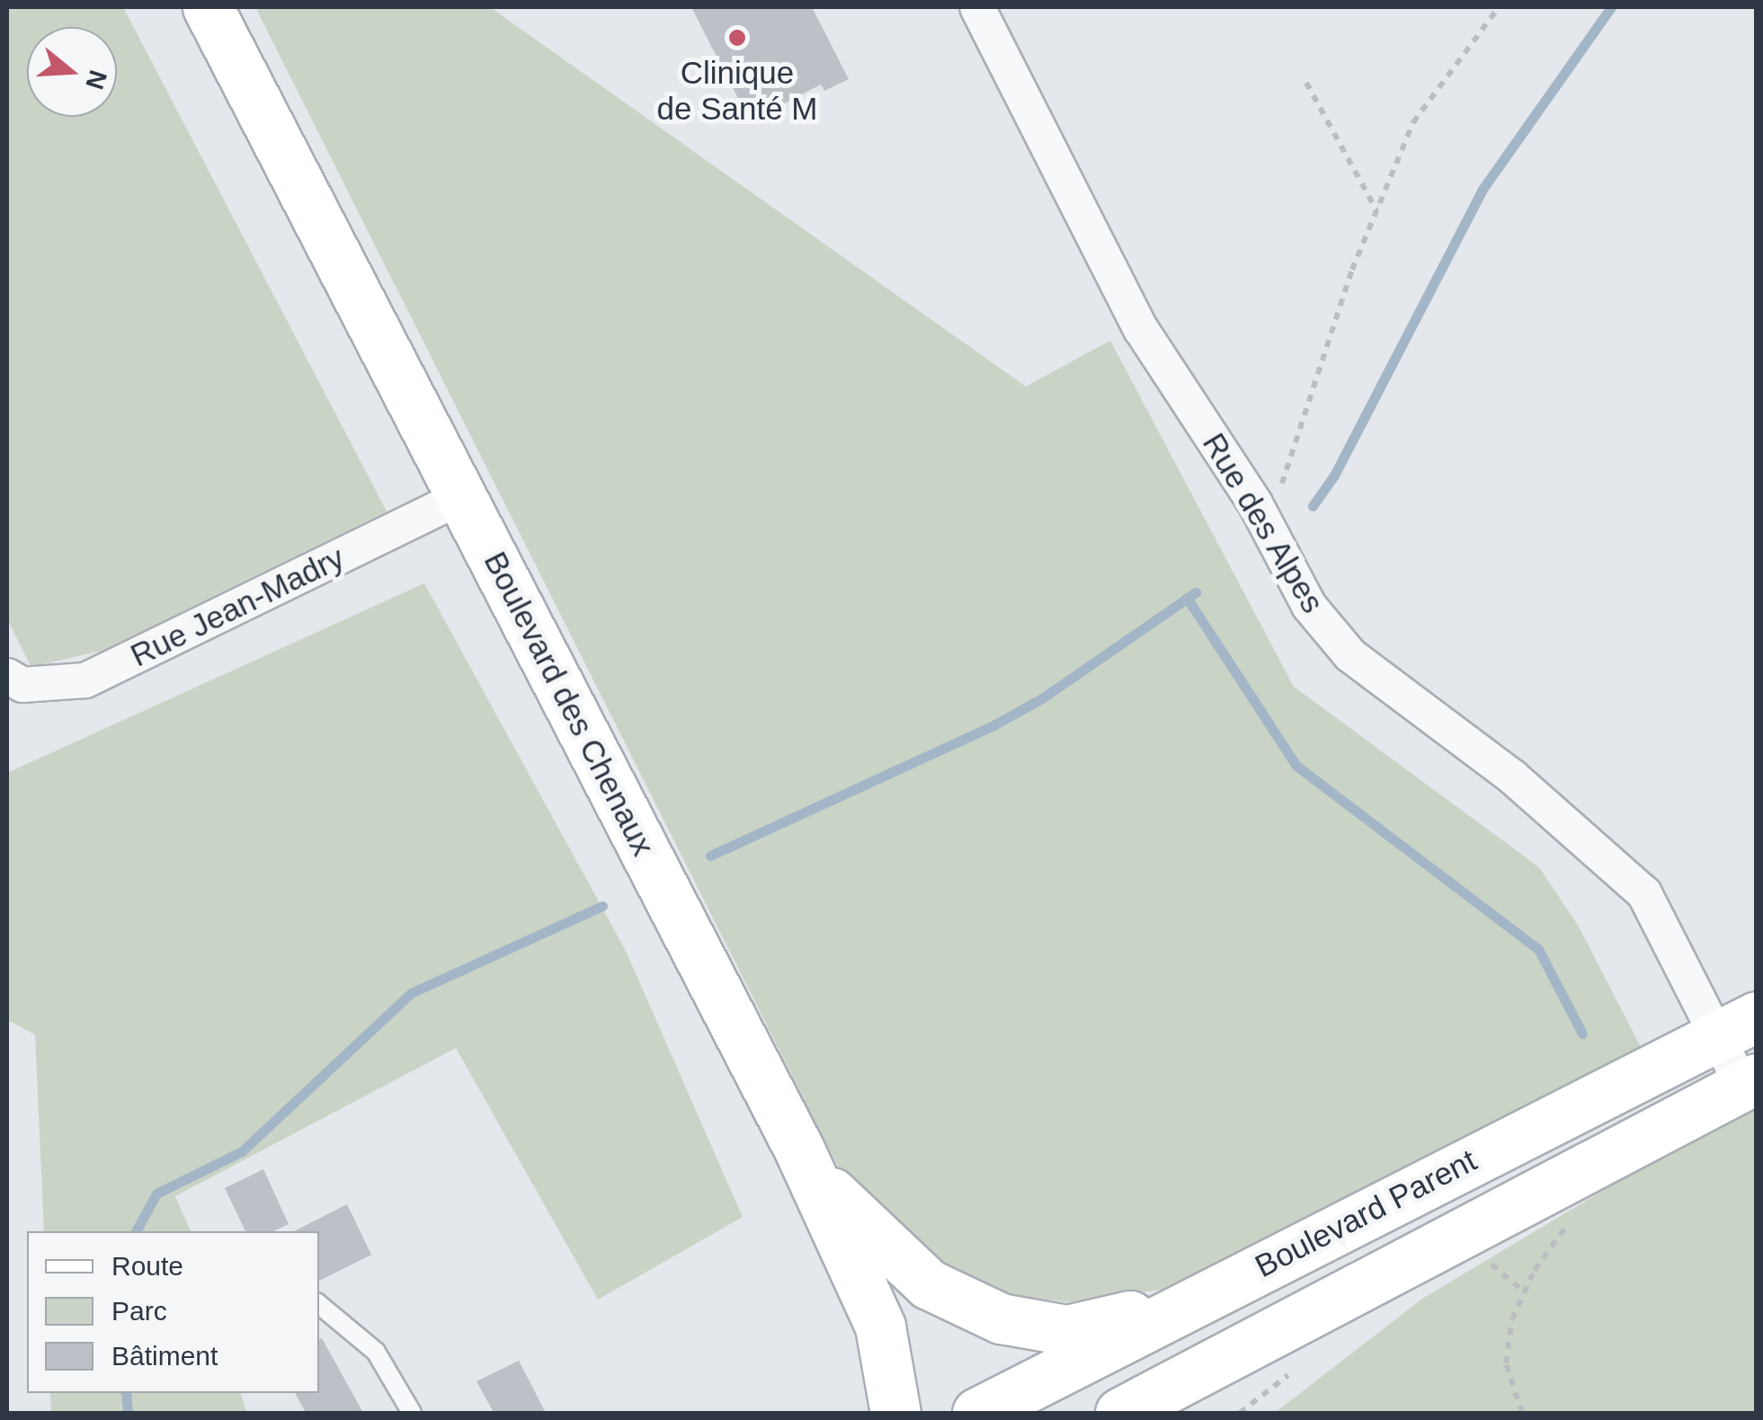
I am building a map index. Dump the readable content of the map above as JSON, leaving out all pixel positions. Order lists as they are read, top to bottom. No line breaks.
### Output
{"streets":{"main road":["Boulevard des Chenaux","Boulevard Parent"],"street":["Rue des Alpes","Rue Jean-Madry"]},"crossings":[["Rue des Alpes","Boulevard Parent"],["Rue Jean-Madry","Boulevard des Chenaux"]],"places":["Clinique de Santé M"],"legend":["Route","Parc","Bâtiment"],"north":"right"}
